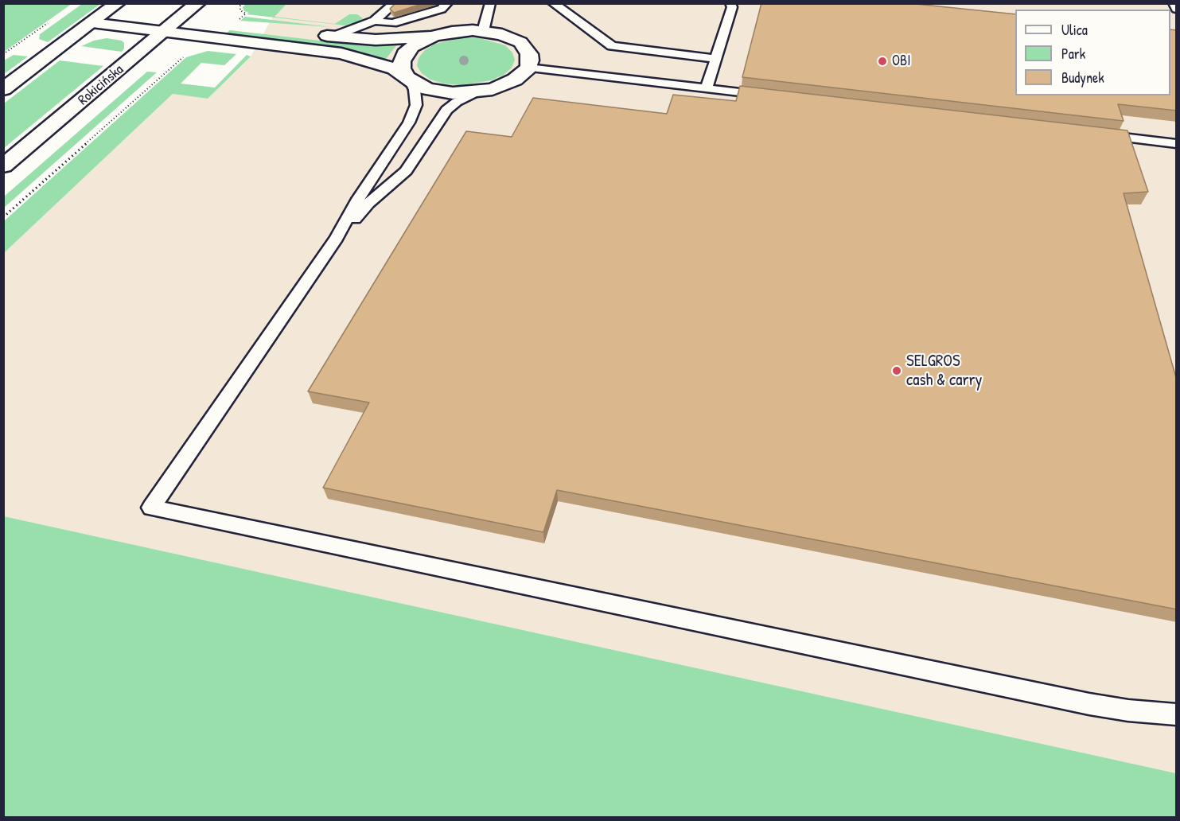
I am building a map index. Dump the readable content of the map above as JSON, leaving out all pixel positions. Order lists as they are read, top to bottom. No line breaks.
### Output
{"streets":{"street":["Rokicińska"]},"places":["OBI","SELGROS cash & carry"],"legend":["Ulica","Park","Budynek"]}
